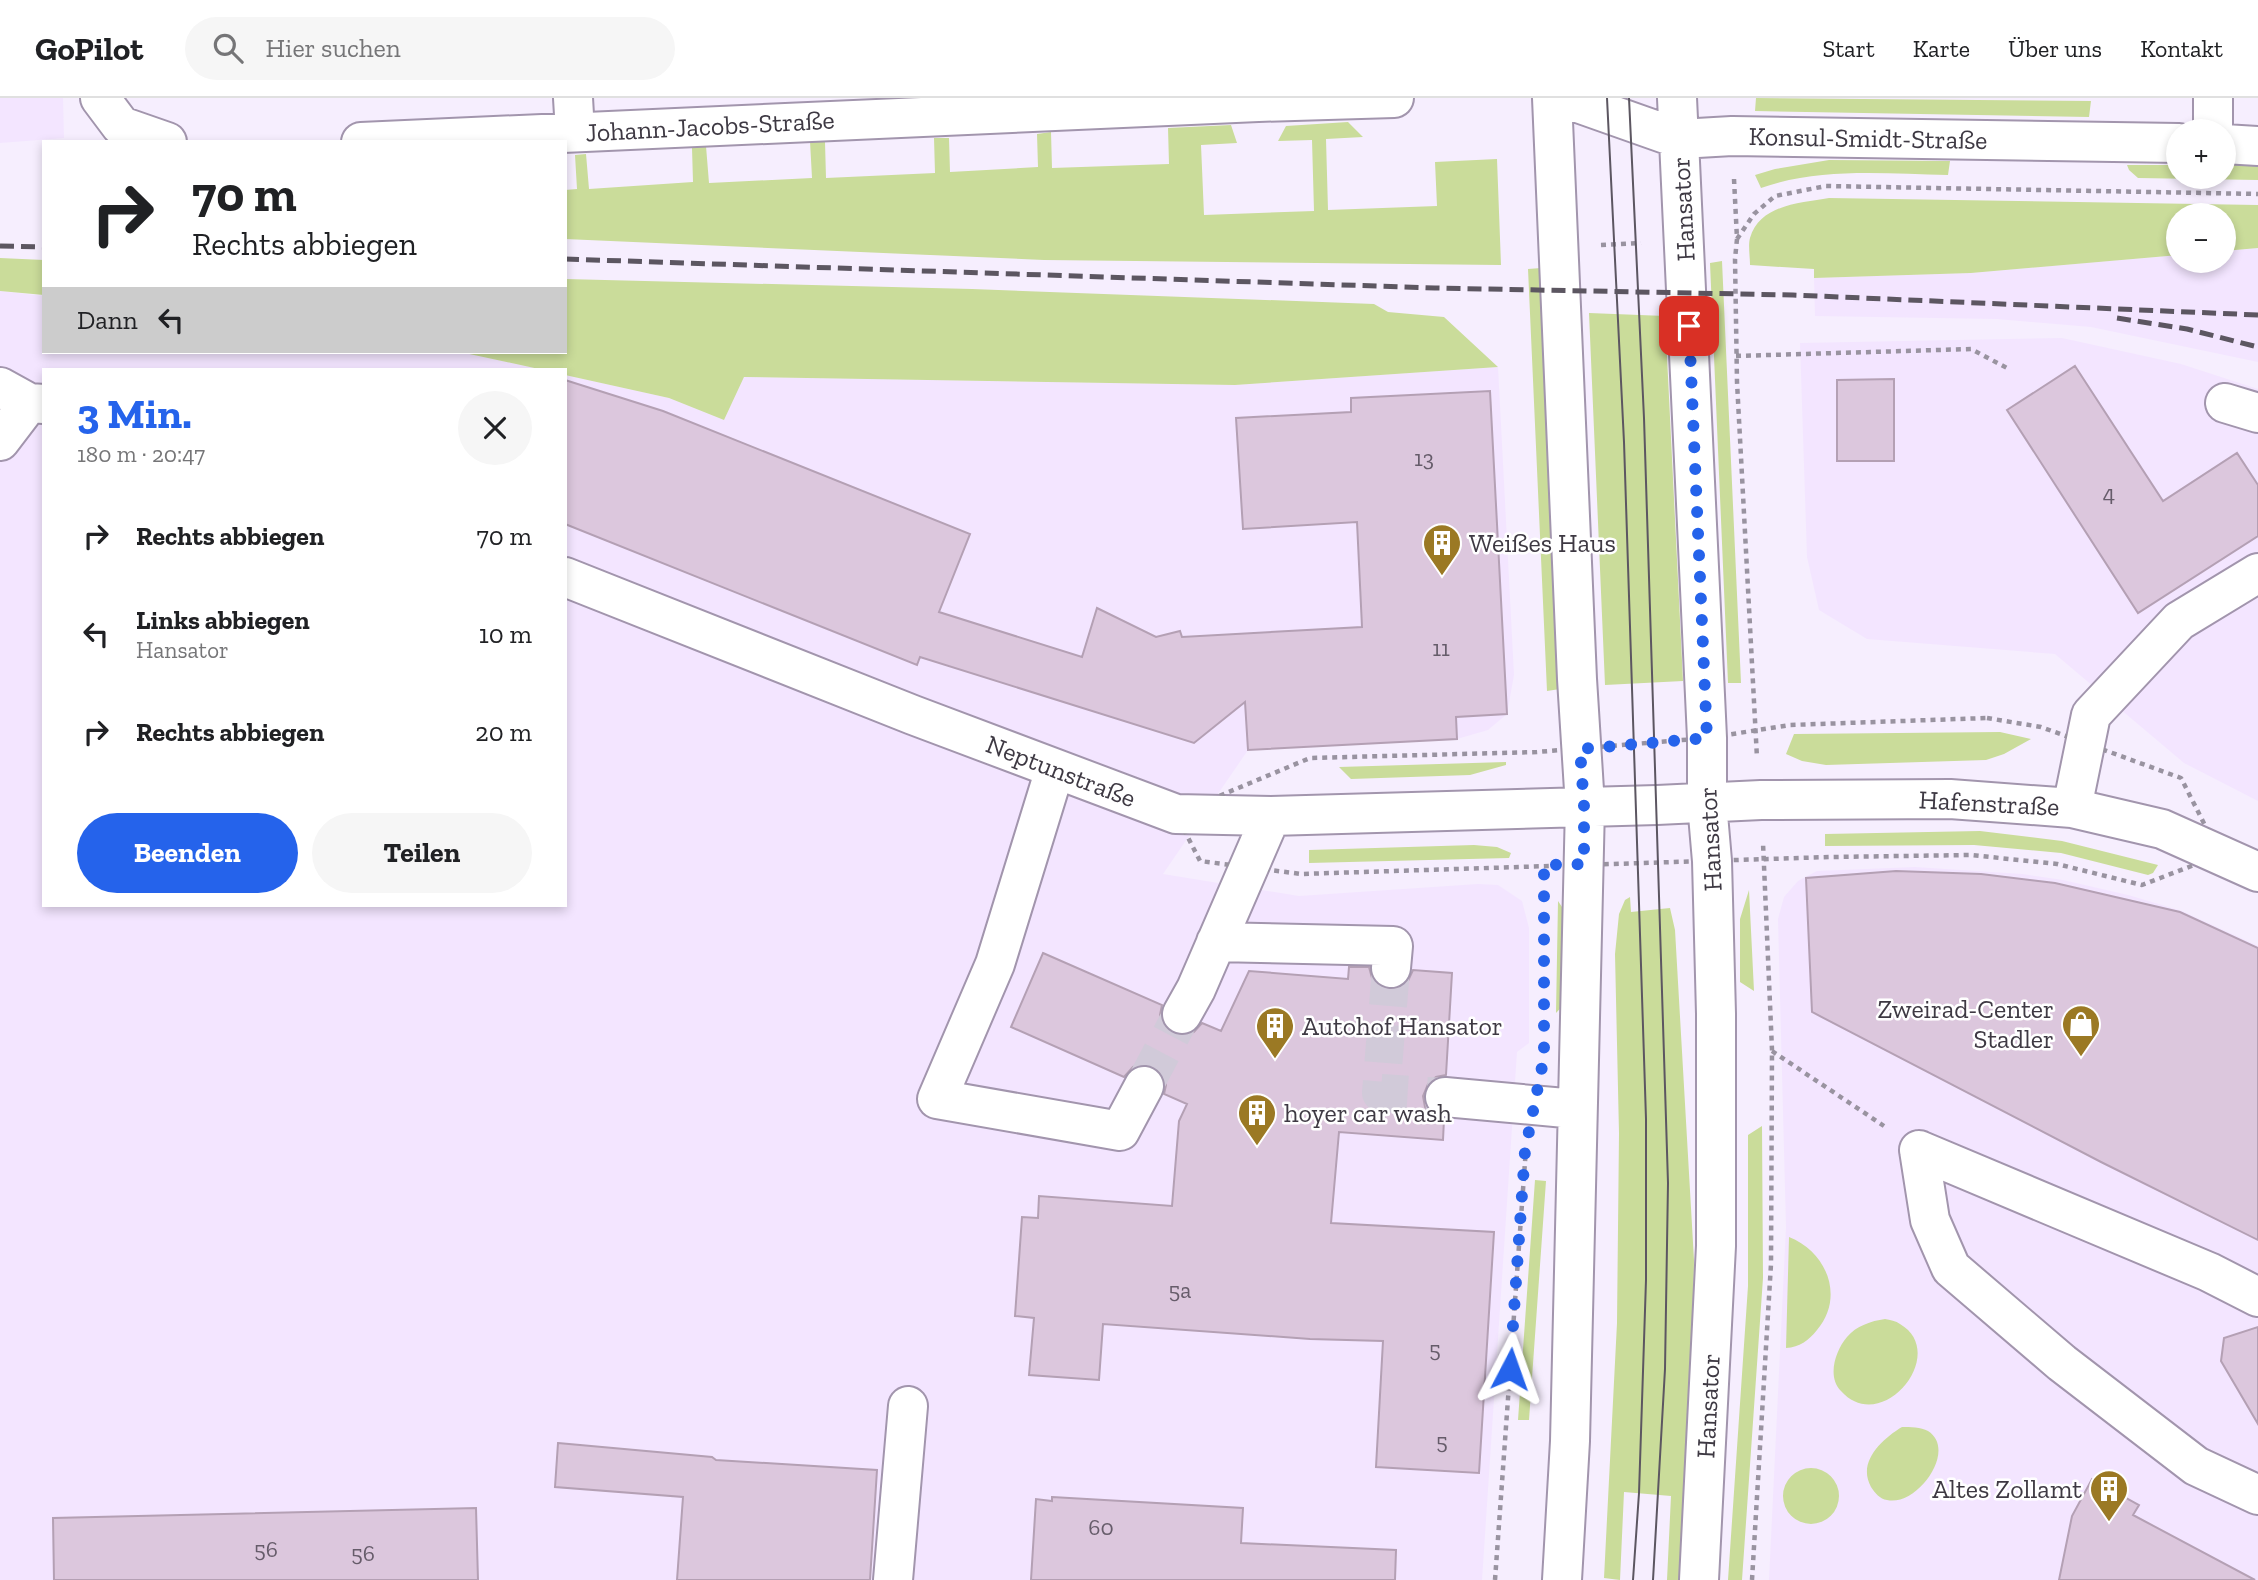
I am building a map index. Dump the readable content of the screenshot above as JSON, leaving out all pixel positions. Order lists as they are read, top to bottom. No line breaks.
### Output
{"streets":{"street":["Johann-Jacobs-Straße","Konsul-Smidt-Straße","Hansator","Neptunstraße","Hafenstraße"]},"crossings":[["Konsul-Smidt-Straße","Hansator"],["Hansator","Hafenstraße"],["Neptunstraße","Hafenstraße"]],"places":{"building":["Weißes Haus","Autohof Hansator","hoyer car wash","Altes Zollamt"],"shop":["Zweirad-Center Stadler"]},"house_numbers":["13","4","11","5a","5","5","60","56","56"],"page":{"header":"GoPilot","search":"Hier suchen","nav":["Start","Karte","Über uns","Kontakt"],"map_buttons":["+","−"],"turn":["70 m","Rechts abbiegen"],"then":"Dann","heading":["3 Min.","180 m · 20:47"],"list":[{"name":"Rechts abbiegen","value":"70 m"},{"name":"Links abbiegen","note":"Hansator","value":"10 m"},{"name":"Rechts abbiegen","value":"20 m"}],"buttons":["Beenden","Teilen"]}}
